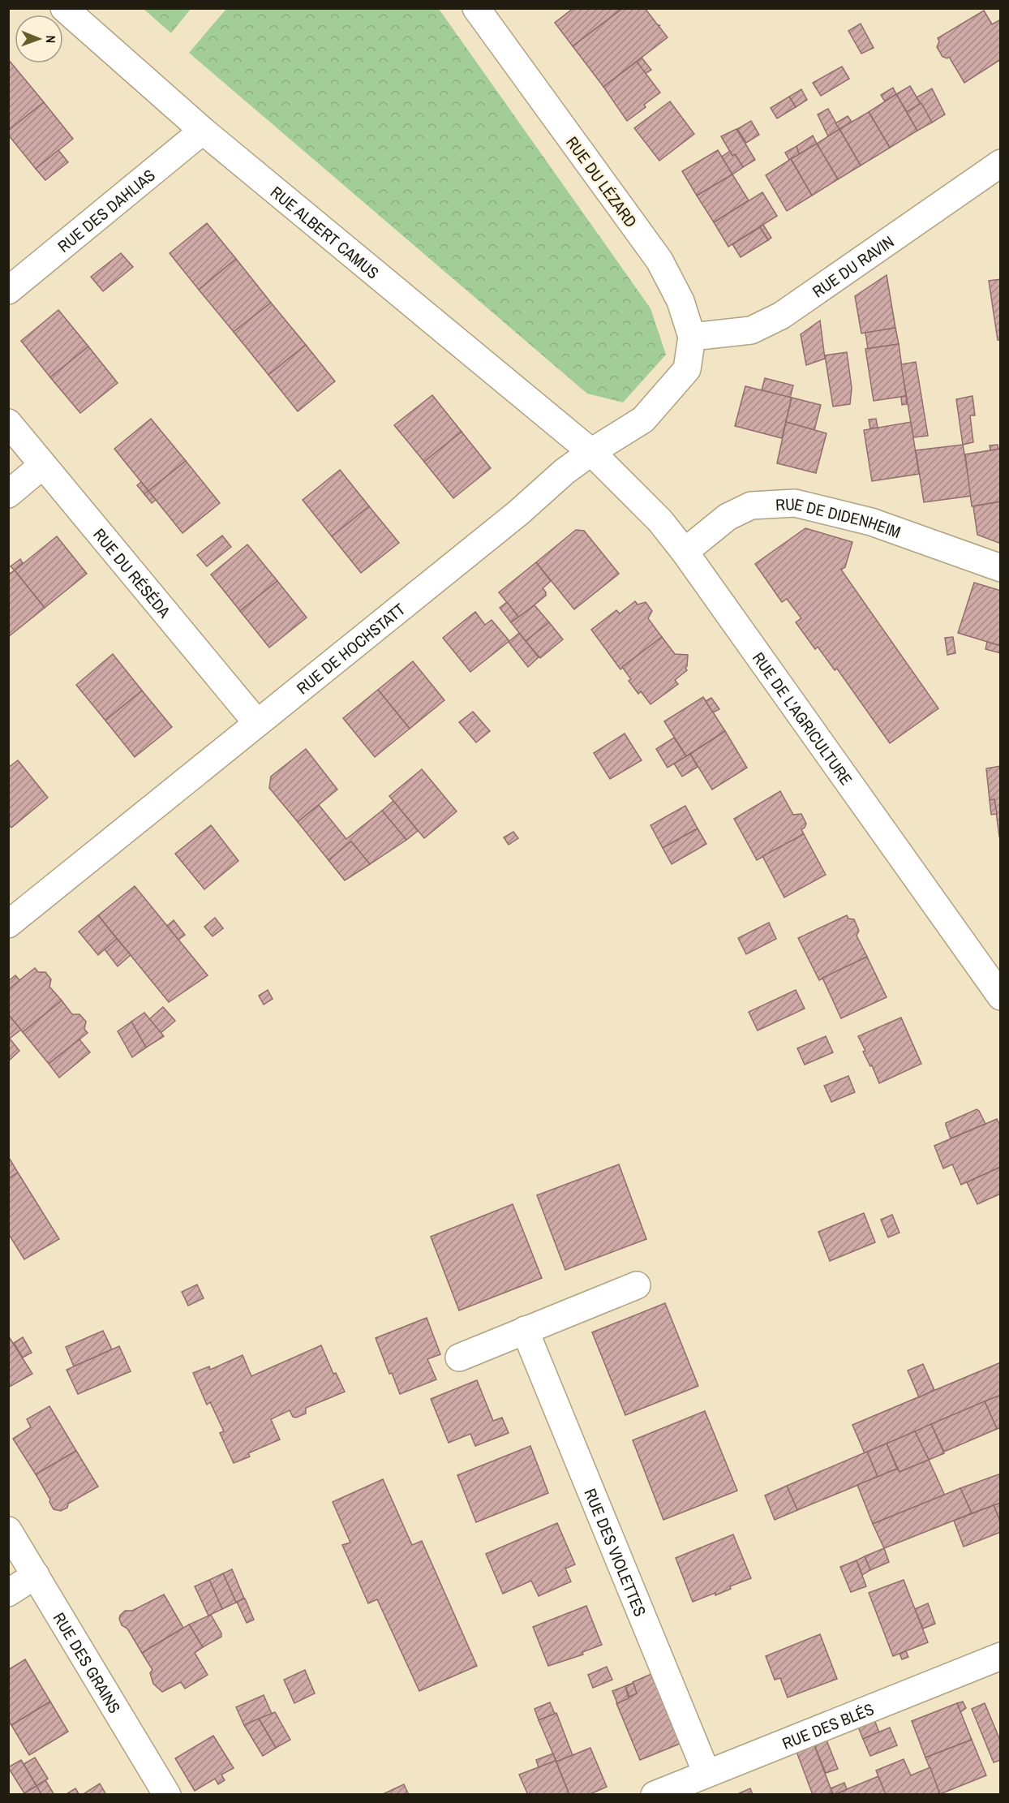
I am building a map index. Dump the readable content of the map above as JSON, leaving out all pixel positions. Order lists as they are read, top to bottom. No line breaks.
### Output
{"streets":{"street":["RUE DU LÉZARD","RUE DES DAHLIAS","RUE ALBERT CAMUS","RUE DU RAVIN","RUE DE DIDENHEIM","RUE DU RÉSÉDA","RUE DE HOCHSTATT","RUE DE L'AGRICULTURE","RUE DES VIOLETTES","RUE DES GRAINS","RUE DES BLÉS"]},"crossings":[["RUE DU LÉZARD","RUE DU RAVIN"],["RUE DU LÉZARD","RUE DE HOCHSTATT"],["RUE DES DAHLIAS","RUE ALBERT CAMUS"],["RUE ALBERT CAMUS","RUE DE HOCHSTATT"],["RUE ALBERT CAMUS","RUE DE L'AGRICULTURE"],["RUE DE DIDENHEIM","RUE DE L'AGRICULTURE"],["RUE DU RÉSÉDA","RUE DE HOCHSTATT"],["RUE DE HOCHSTATT","RUE DE L'AGRICULTURE"],["RUE DES VIOLETTES","RUE DES BLÉS"]],"north":"right"}
